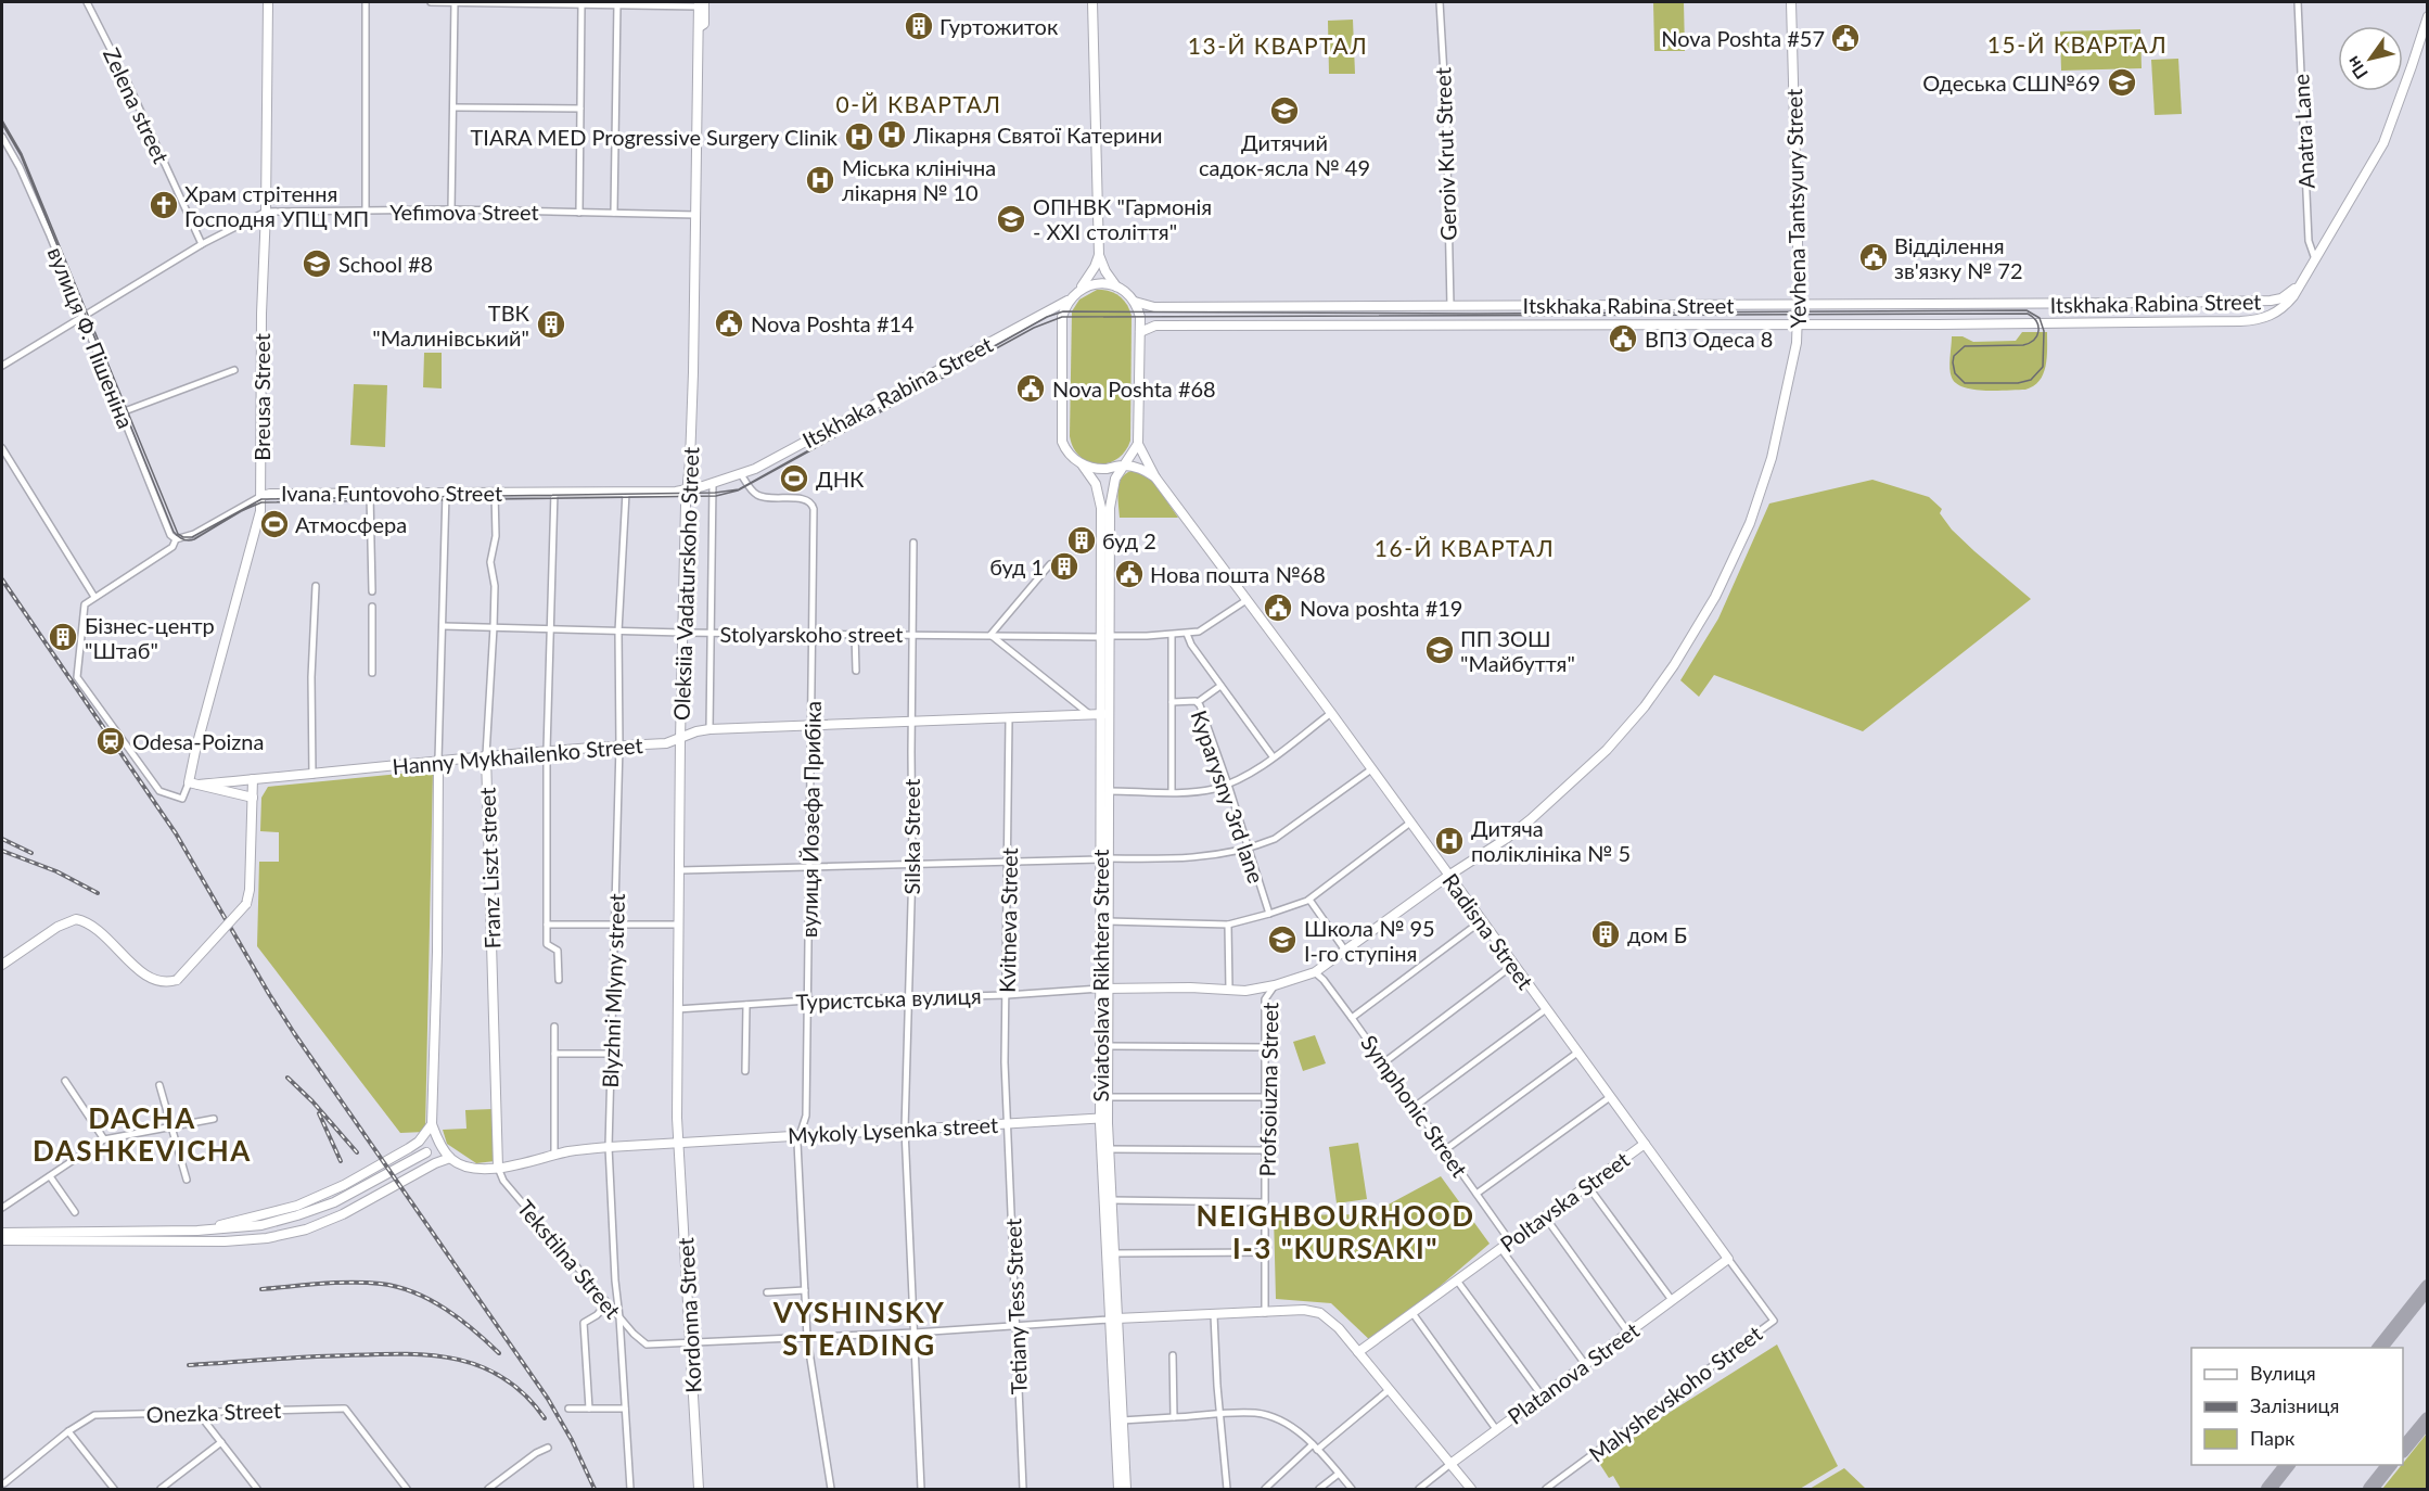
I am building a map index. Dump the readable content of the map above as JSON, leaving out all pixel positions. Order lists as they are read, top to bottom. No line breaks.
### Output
{"streets":{"street":["Zelena street","Anatra Lane","Geroiv Krut Street","Yevhena Tantsyury Street","Yefimova Street","Itskhaka Rabina Street","вулиця Ф. Пішеніна","Breusa Street","Ivana Funtovoho Street","Oleksiia Vadaturskoho Street","Stolyarskoho street","Hanny Mykhailenko Street","Kyparysny 3rd lane","вулиця Йозефа Прибіка","Silska Street","Franz Liszt street","Kvitneva Street","Radisna Street","Sviatoslava Rikhtera Street","Blyzhni Mlyny street","Туристська вулиця","Profsoiuzna Street","Symphonic Street","Mykoly Lysenka street","Poltavska Street","Tekstilna Street","Tetiany Tess Street","Kordonna Street","Platanova Street","Malyshevskoho Street","Onezka Street"]},"crossings":[["Zelena street","Yefimova Street"],["Geroiv Krut Street","Itskhaka Rabina Street"],["Yevhena Tantsyury Street","Itskhaka Rabina Street"],["Yevhena Tantsyury Street","Radisna Street"],["Yevhena Tantsyury Street","Туристська вулиця"],["Yefimova Street","вулиця Ф. Пішеніна"],["Yefimova Street","Breusa Street"],["Yefimova Street","Oleksiia Vadaturskoho Street"],["Itskhaka Rabina Street","Ivana Funtovoho Street"],["Itskhaka Rabina Street","Oleksiia Vadaturskoho Street"],["Itskhaka Rabina Street","вулиця Йозефа Прибіка"],["Itskhaka Rabina Street","Sviatoslava Rikhtera Street"],["вулиця Ф. Пішеніна","Ivana Funtovoho Street"],["Breusa Street","Ivana Funtovoho Street"],["Breusa Street","Hanny Mykhailenko Street"],["Ivana Funtovoho Street","Oleksiia Vadaturskoho Street"],["Ivana Funtovoho Street","Franz Liszt street"],["Ivana Funtovoho Street","Blyzhni Mlyny street"],["Oleksiia Vadaturskoho Street","Stolyarskoho street"],["Oleksiia Vadaturskoho Street","Hanny Mykhailenko Street"],["Oleksiia Vadaturskoho Street","Туристська вулиця"],["Oleksiia Vadaturskoho Street","Mykoly Lysenka street"],["Oleksiia Vadaturskoho Street","Kordonna Street"],["Stolyarskoho street","вулиця Йозефа Прибіка"],["Stolyarskoho street","Silska Street"],["Stolyarskoho street","Franz Liszt street"],["Stolyarskoho street","Radisna Street"],["Stolyarskoho street","Sviatoslava Rikhtera Street"],["Stolyarskoho street","Blyzhni Mlyny street"],["Hanny Mykhailenko Street","вулиця Йозефа Прибіка"],["Hanny Mykhailenko Street","Silska Street"],["Hanny Mykhailenko Street","Franz Liszt street"],["Hanny Mykhailenko Street","Kvitneva Street"],["Hanny Mykhailenko Street","Sviatoslava Rikhtera Street"],["Hanny Mykhailenko Street","Blyzhni Mlyny street"],["вулиця Йозефа Прибіка","Туристська вулиця"],["вулиця Йозефа Прибіка","Mykoly Lysenka street"],["Silska Street","Туристська вулиця"],["Silska Street","Mykoly Lysenka street"],["Franz Liszt street","Mykoly Lysenka street"],["Franz Liszt street","Tekstilna Street"],["Kvitneva Street","Туристська вулиця"],["Kvitneva Street","Mykoly Lysenka street"],["Kvitneva Street","Tetiany Tess Street"],["Radisna Street","Sviatoslava Rikhtera Street"],["Radisna Street","Туристська вулиця"],["Radisna Street","Poltavska Street"],["Radisna Street","Platanova Street"],["Radisna Street","Malyshevskoho Street"],["Sviatoslava Rikhtera Street","Туристська вулиця"],["Sviatoslava Rikhtera Street","Mykoly Lysenka street"],["Blyzhni Mlyny street","Mykoly Lysenka street"],["Blyzhni Mlyny street","Tekstilna Street"],["Туристська вулиця","Profsoiuzna Street"],["Туристська вулиця","Symphonic Street"],["Symphonic Street","Poltavska Street"],["Mykoly Lysenka street","Tekstilna Street"],["Mykoly Lysenka street","Tetiany Tess Street"],["Mykoly Lysenka street","Kordonna Street"],["Tekstilna Street","Kordonna Street"],["Platanova Street","Malyshevskoho Street"]],"districts":["15-Й КВАРТАЛ","13-Й КВАРТАЛ","0-Й КВАРТАЛ","16-Й КВАРТАЛ","DACHA DASHKEVICHA","NEIGHBOURHOOD I-3 \"KURSAKI\"","VYSHINSKY STEADING"],"places":{"building":["Гуртожиток","ТВК \"Малинівський\"","буд 2","буд 1","Бізнес-центр \"Штаб\"","дом Б"],"public building":["Nova Poshta #57","Відділення зв'язку № 72","Nova Poshta #14","ВПЗ Одеса 8","Nova Poshta #68","Нова пошта №68","Nova poshta #19"],"school or university":["Одеська СШ№69","Дитячий садок-ясла № 49","ОПНВК \"Гармонія - ХХІ століття\"","School #8","ПП ЗОШ \"Майбуття\"","Школа № 95 І-го ступіня"],"hospital":["Лікарня Святої Катерини","TIARA MED Progressive Surgery Clinik","Міська клінічна лікарня № 10","Дитяча поліклініка № 5"],"church":["Храм стрітення Господня УПЦ МП"],"sports":["ДНК","Атмосфера"],"station":["Odesa-Poizna"]},"legend":["Вулиця","Залізниця","Парк"],"north":"bottom left"}
